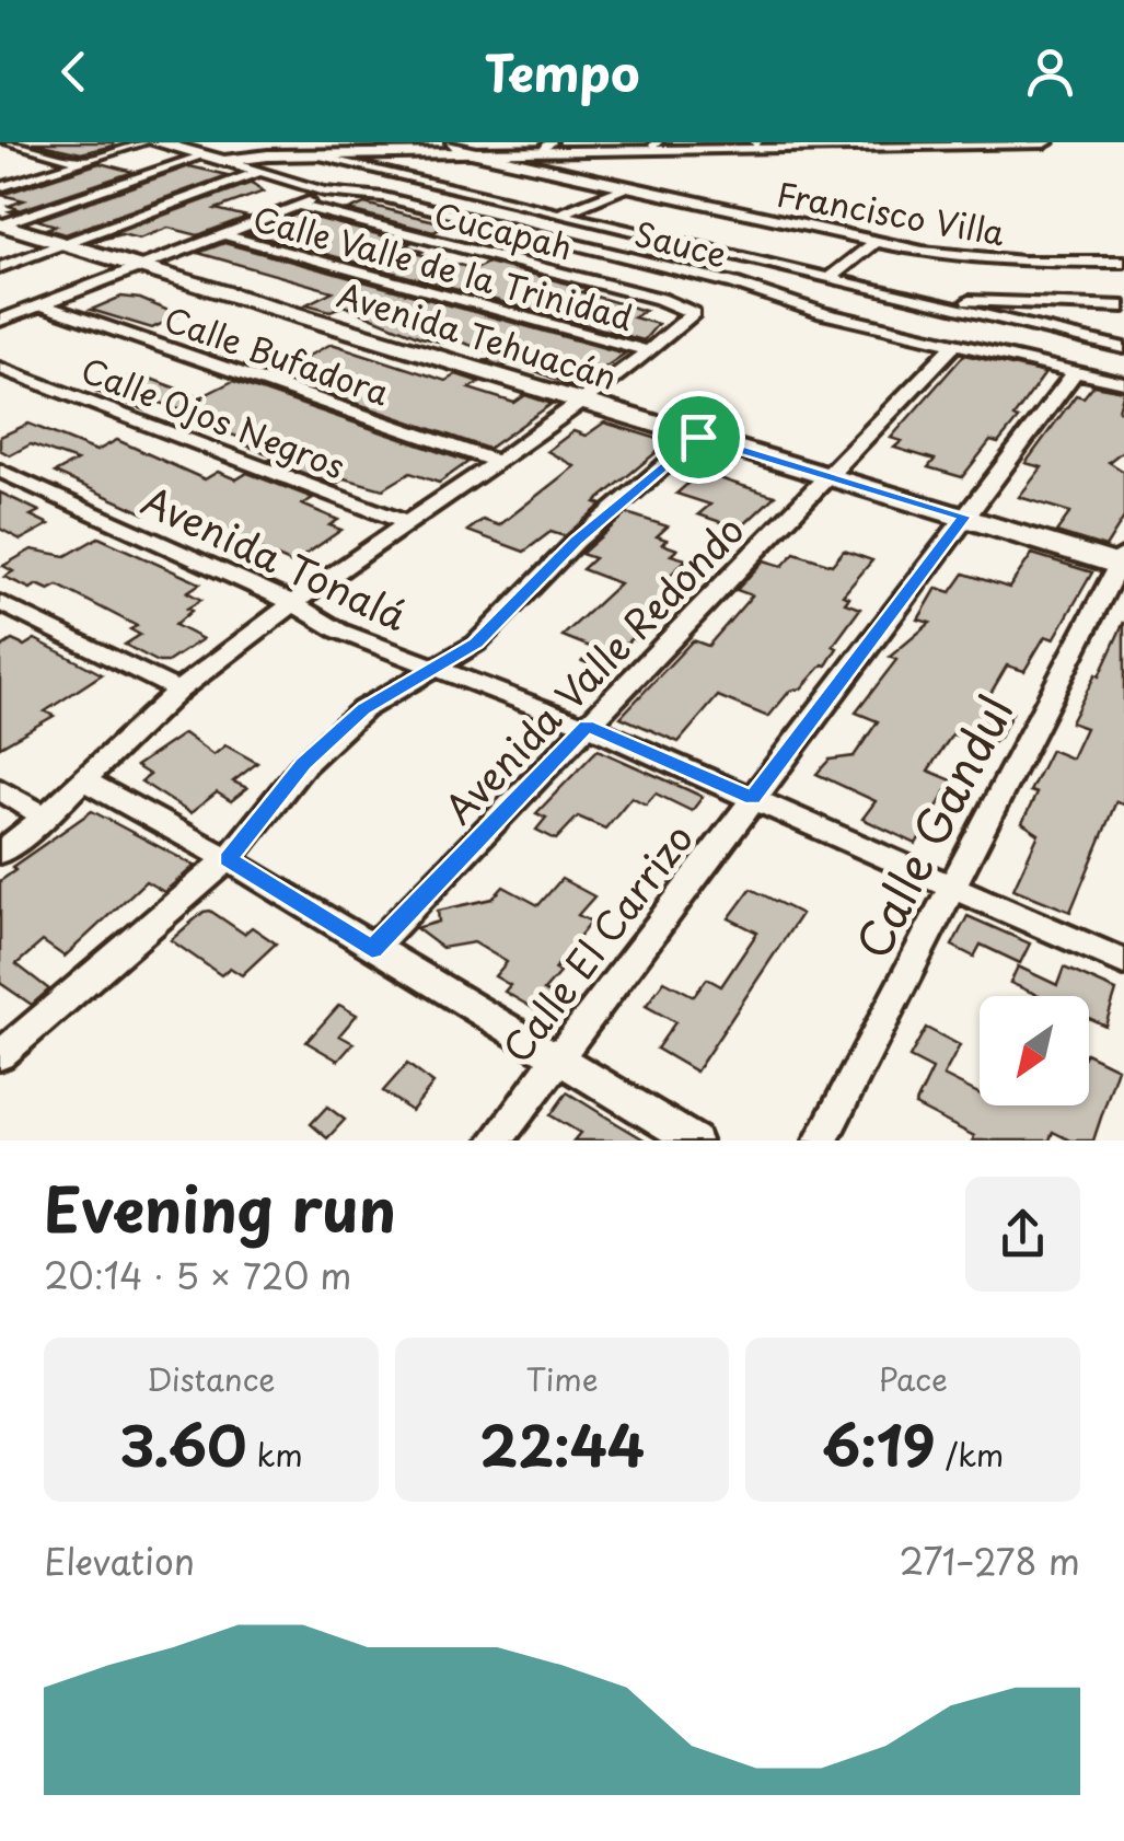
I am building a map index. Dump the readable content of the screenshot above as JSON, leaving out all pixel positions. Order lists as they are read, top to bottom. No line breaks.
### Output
{"streets":{"street":["Francisco Villa","Cucapah","Sauce","Calle Valle de la Trinidad","Avenida Tehuacán","Calle Bufadora","Calle Ojos Negros","Avenida Tonalá","Avenida Valle Redondo","Calle Gandul","Calle El Carrizo"]},"crossings":[["Cucapah","Calle Valle de la Trinidad"],["Sauce","Avenida Valle Redondo"],["Sauce","Calle El Carrizo"],["Avenida Tehuacán","Avenida Valle Redondo"],["Avenida Tehuacán","Calle Gandul"],["Avenida Tehuacán","Calle El Carrizo"],["Avenida Tonalá","Avenida Valle Redondo"],["Avenida Tonalá","Calle Gandul"],["Avenida Tonalá","Calle El Carrizo"]],"north":"bottom left","page":{"header":"Tempo","heading":["Evening run","20:14 · 5 × 720 m"],"stats":[["Distance","3.60 km"],["Time","22:44"],["Pace","6:19 /km"]],"chart":["Elevation","271–278 m"]}}
